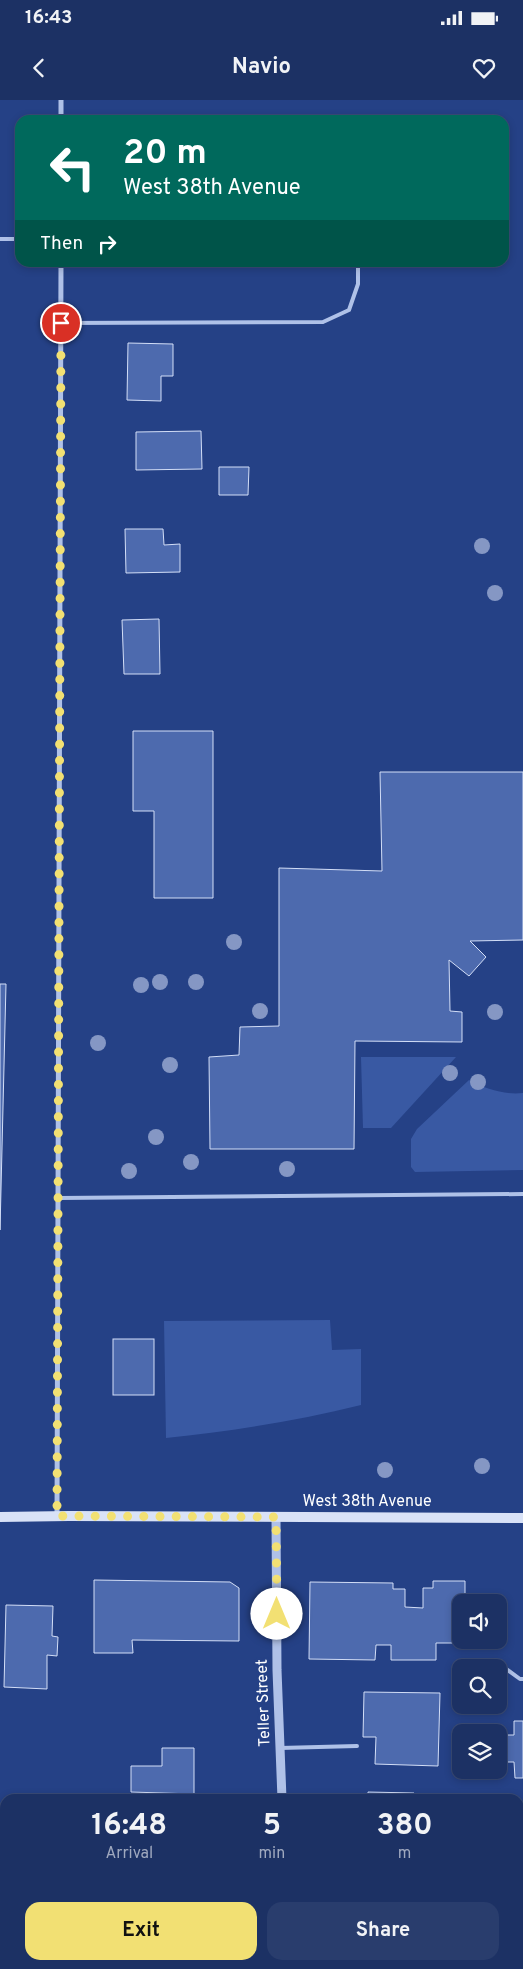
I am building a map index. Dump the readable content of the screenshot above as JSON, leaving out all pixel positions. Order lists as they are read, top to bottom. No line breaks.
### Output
{"streets":{"main road":["West 38th Avenue"],"street":["Teller Street"]},"crossings":[["West 38th Avenue","Teller Street"]],"page":{"status":"16:43","header":"Navio","turn":["20 m","West 38th Avenue"],"then":"Then","eta":["16:48","Arrival","5","min","380","m"],"buttons":["Exit","Share"]}}
